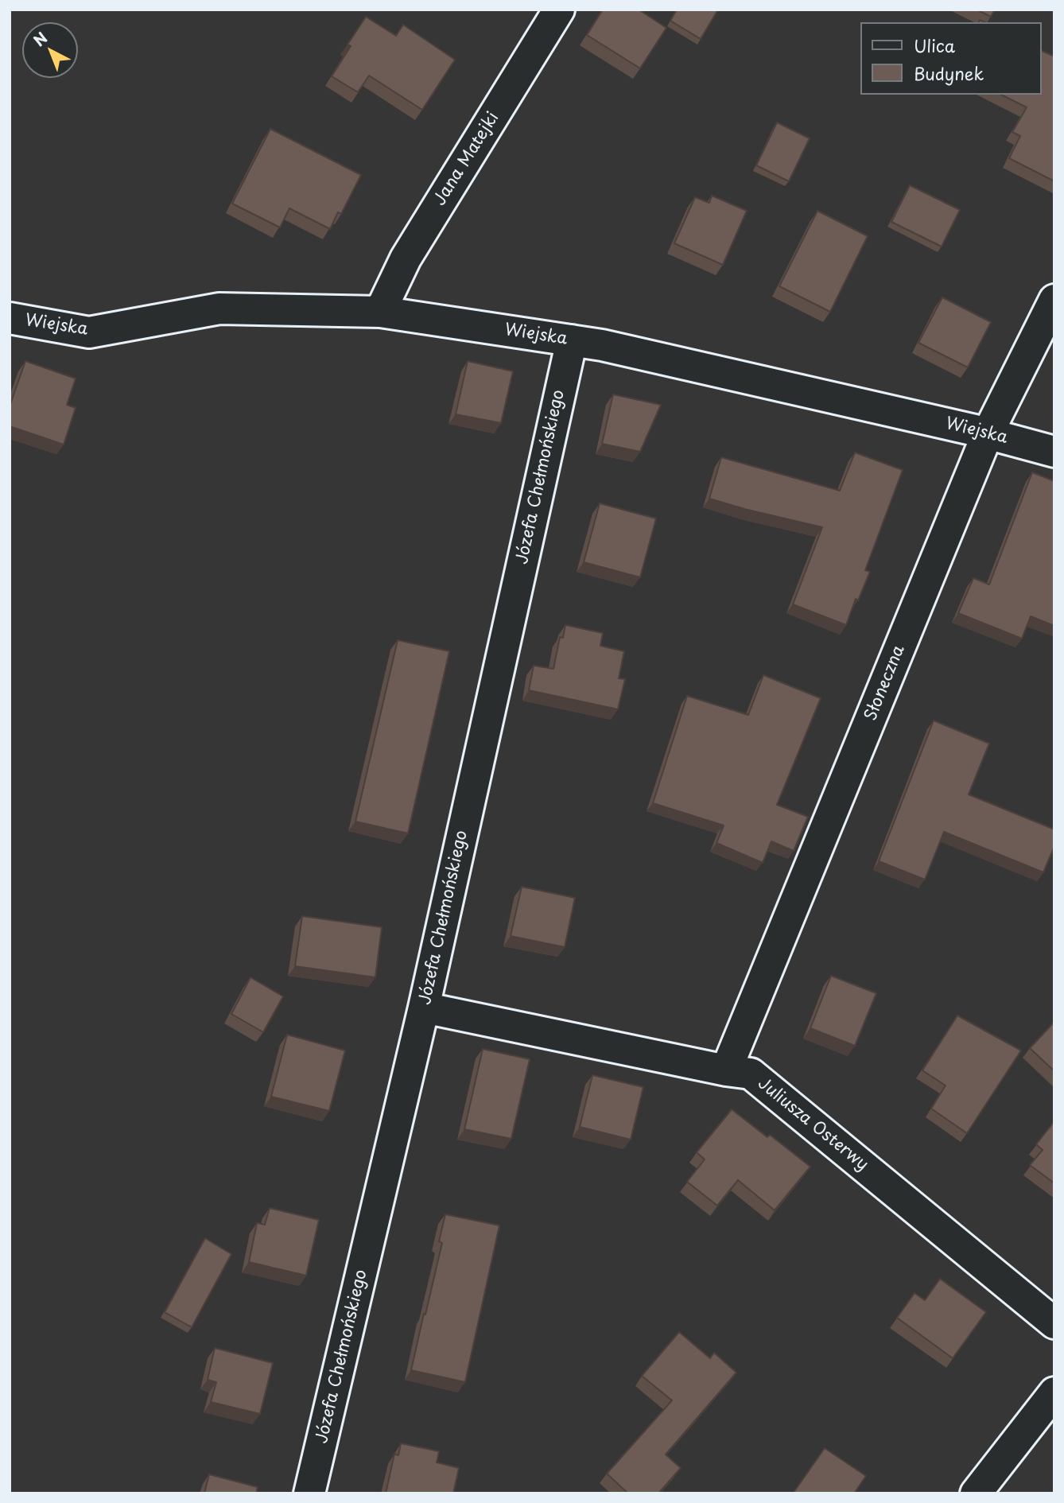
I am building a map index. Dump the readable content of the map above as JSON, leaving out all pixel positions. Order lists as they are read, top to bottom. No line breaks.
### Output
{"streets":{"street":["Jana Matejki","Wiejska","Józefa Chełmońskiego","Słoneczna","Juliusza Osterwy"]},"crossings":[["Jana Matejki","Wiejska"],["Wiejska","Józefa Chełmońskiego"],["Wiejska","Słoneczna"],["Józefa Chełmońskiego","Juliusza Osterwy"],["Słoneczna","Juliusza Osterwy"]],"legend":["Ulica","Budynek"],"north":"top left"}
